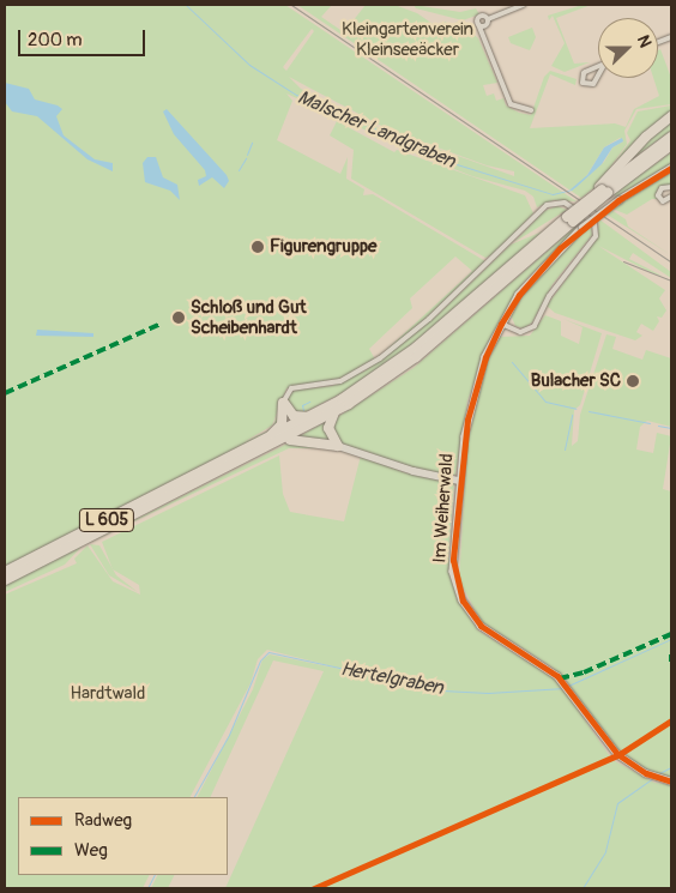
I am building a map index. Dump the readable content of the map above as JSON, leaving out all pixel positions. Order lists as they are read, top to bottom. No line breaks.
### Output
{"streets":{"highway":["L 605"],"street":["Im Weiherwald"]},"water":["Malscher Landgraben","Hertelgraben"],"parks":["Kleingartenverein Kleinseeäcker","Hardtwald"],"places":["Figurengruppe","Schloß und Gut Scheibenhardt","Bulacher SC"],"legend":["Radweg","Weg"],"scale_bar":"200 m","north":"right"}
